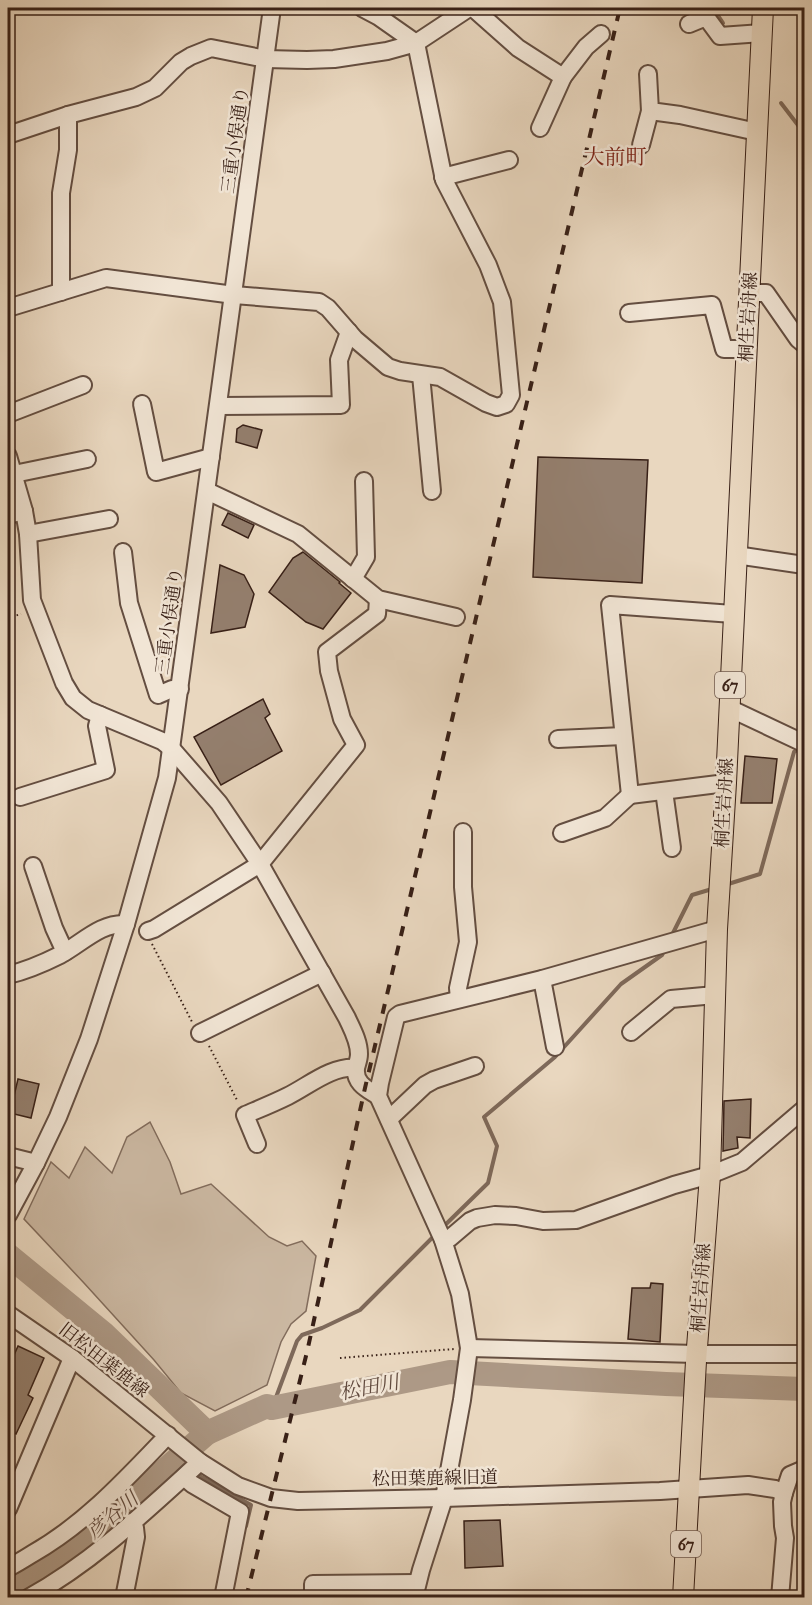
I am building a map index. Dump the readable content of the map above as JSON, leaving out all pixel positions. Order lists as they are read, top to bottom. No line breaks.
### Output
{"streets":{"main road":["桐生岩舟線","67"],"street":["三重小俣通り","旧松田葉鹿線","松田葉鹿線旧道"]},"crossings":[["桐生岩舟線","松田葉鹿線旧道"],["旧松田葉鹿線","松田葉鹿線旧道"]],"districts":["大前町"],"water":["松田川","彦谷川"]}
